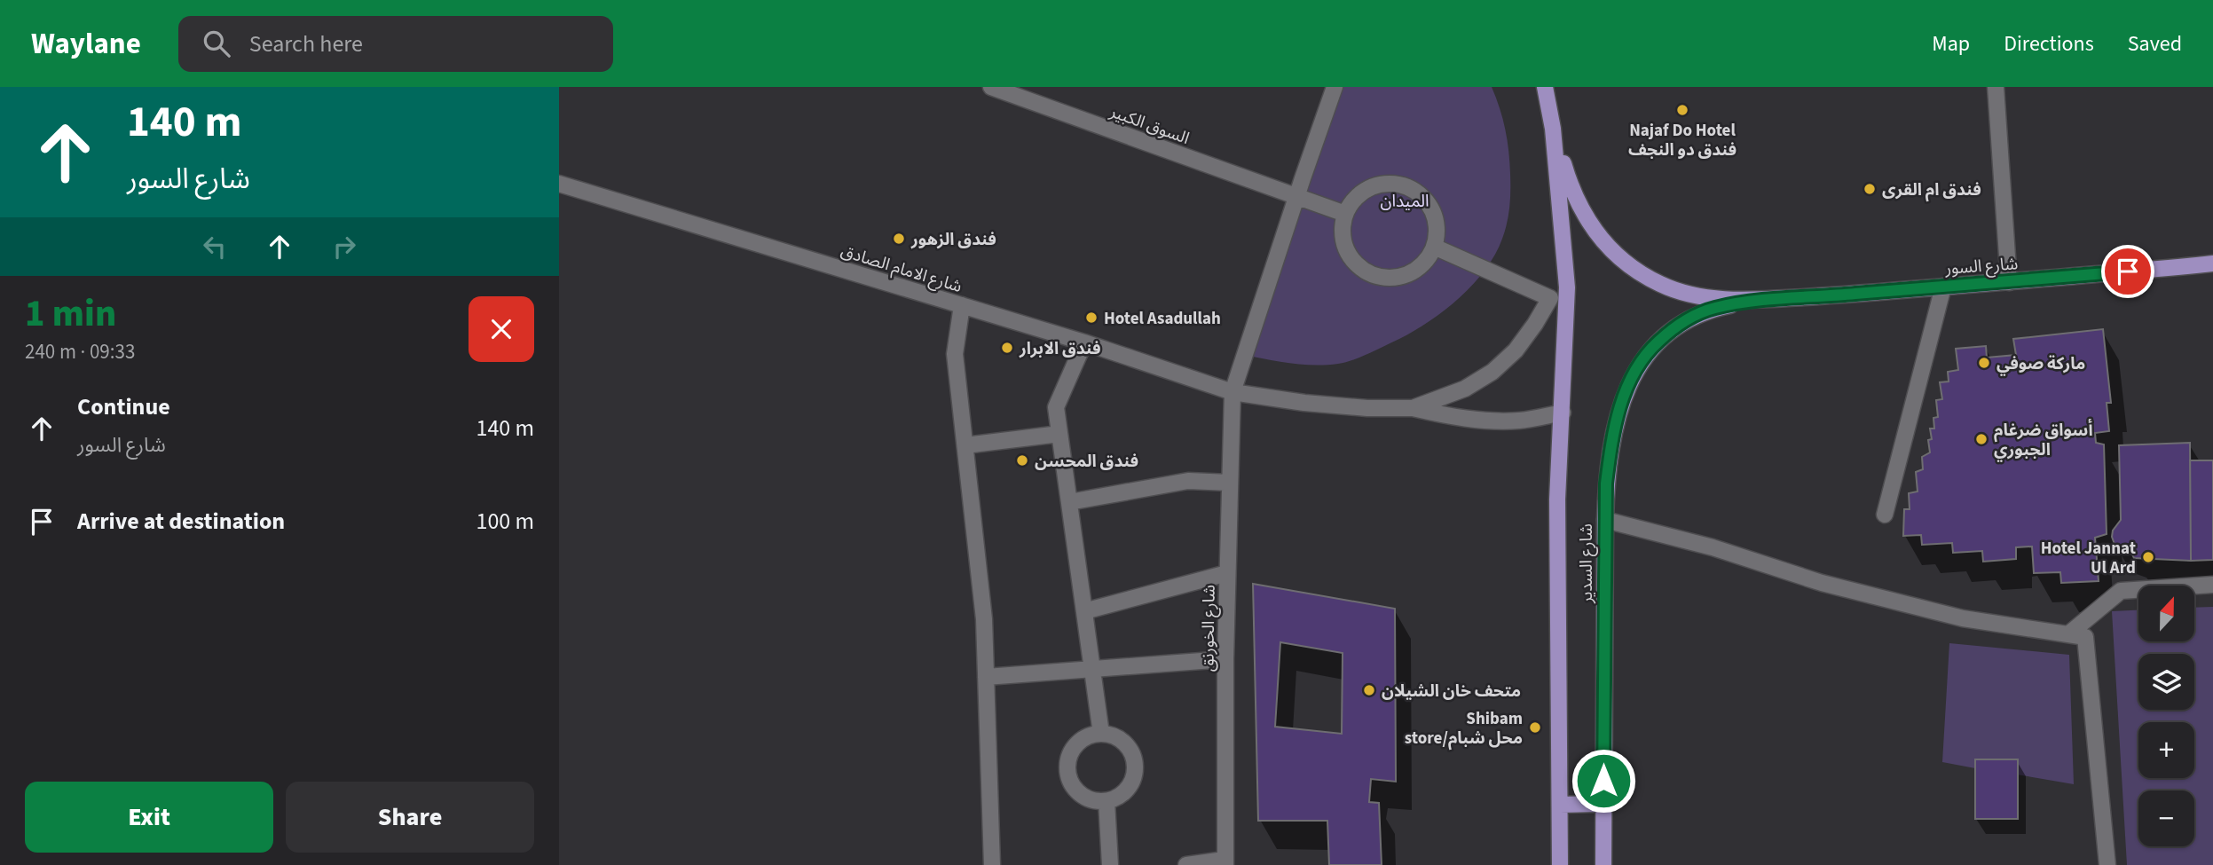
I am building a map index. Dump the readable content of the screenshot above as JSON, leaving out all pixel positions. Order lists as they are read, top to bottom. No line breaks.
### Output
{"streets":{"main road":["شارع السور","شارع السدير"],"street":["السوق الكبير","شارع الامام الصادق","شارع الخورنق"]},"crossings":[["السوق الكبير","شارع الخورنق"],["شارع السور","شارع السدير"],["شارع الامام الصادق","شارع الخورنق"]],"parks":["الميدان"],"places":["Najaf Do Hotel فندق دو النجف","فندق ام القرى","فندق الزهور","Hotel Asadullah","فندق الابرار","ماركة صوفي","أسواق ضرغام الجبوري","فندق المحسن","Hotel Jannat Ul Ard","متحف خان الشيلان","Shibam store/محل شبام"],"north":"top","page":{"header":"Waylane","search":"Search here","nav":["Map","Directions","Saved"],"turn":["140 m","شارع السور"],"heading":["1 min","240 m · 09:33"],"list":[{"name":"Continue","note":"شارع السور","value":"140 m"},{"name":"Arrive at destination","value":"100 m"}],"map_buttons":["+","−"],"buttons":["Exit","Share"]}}
